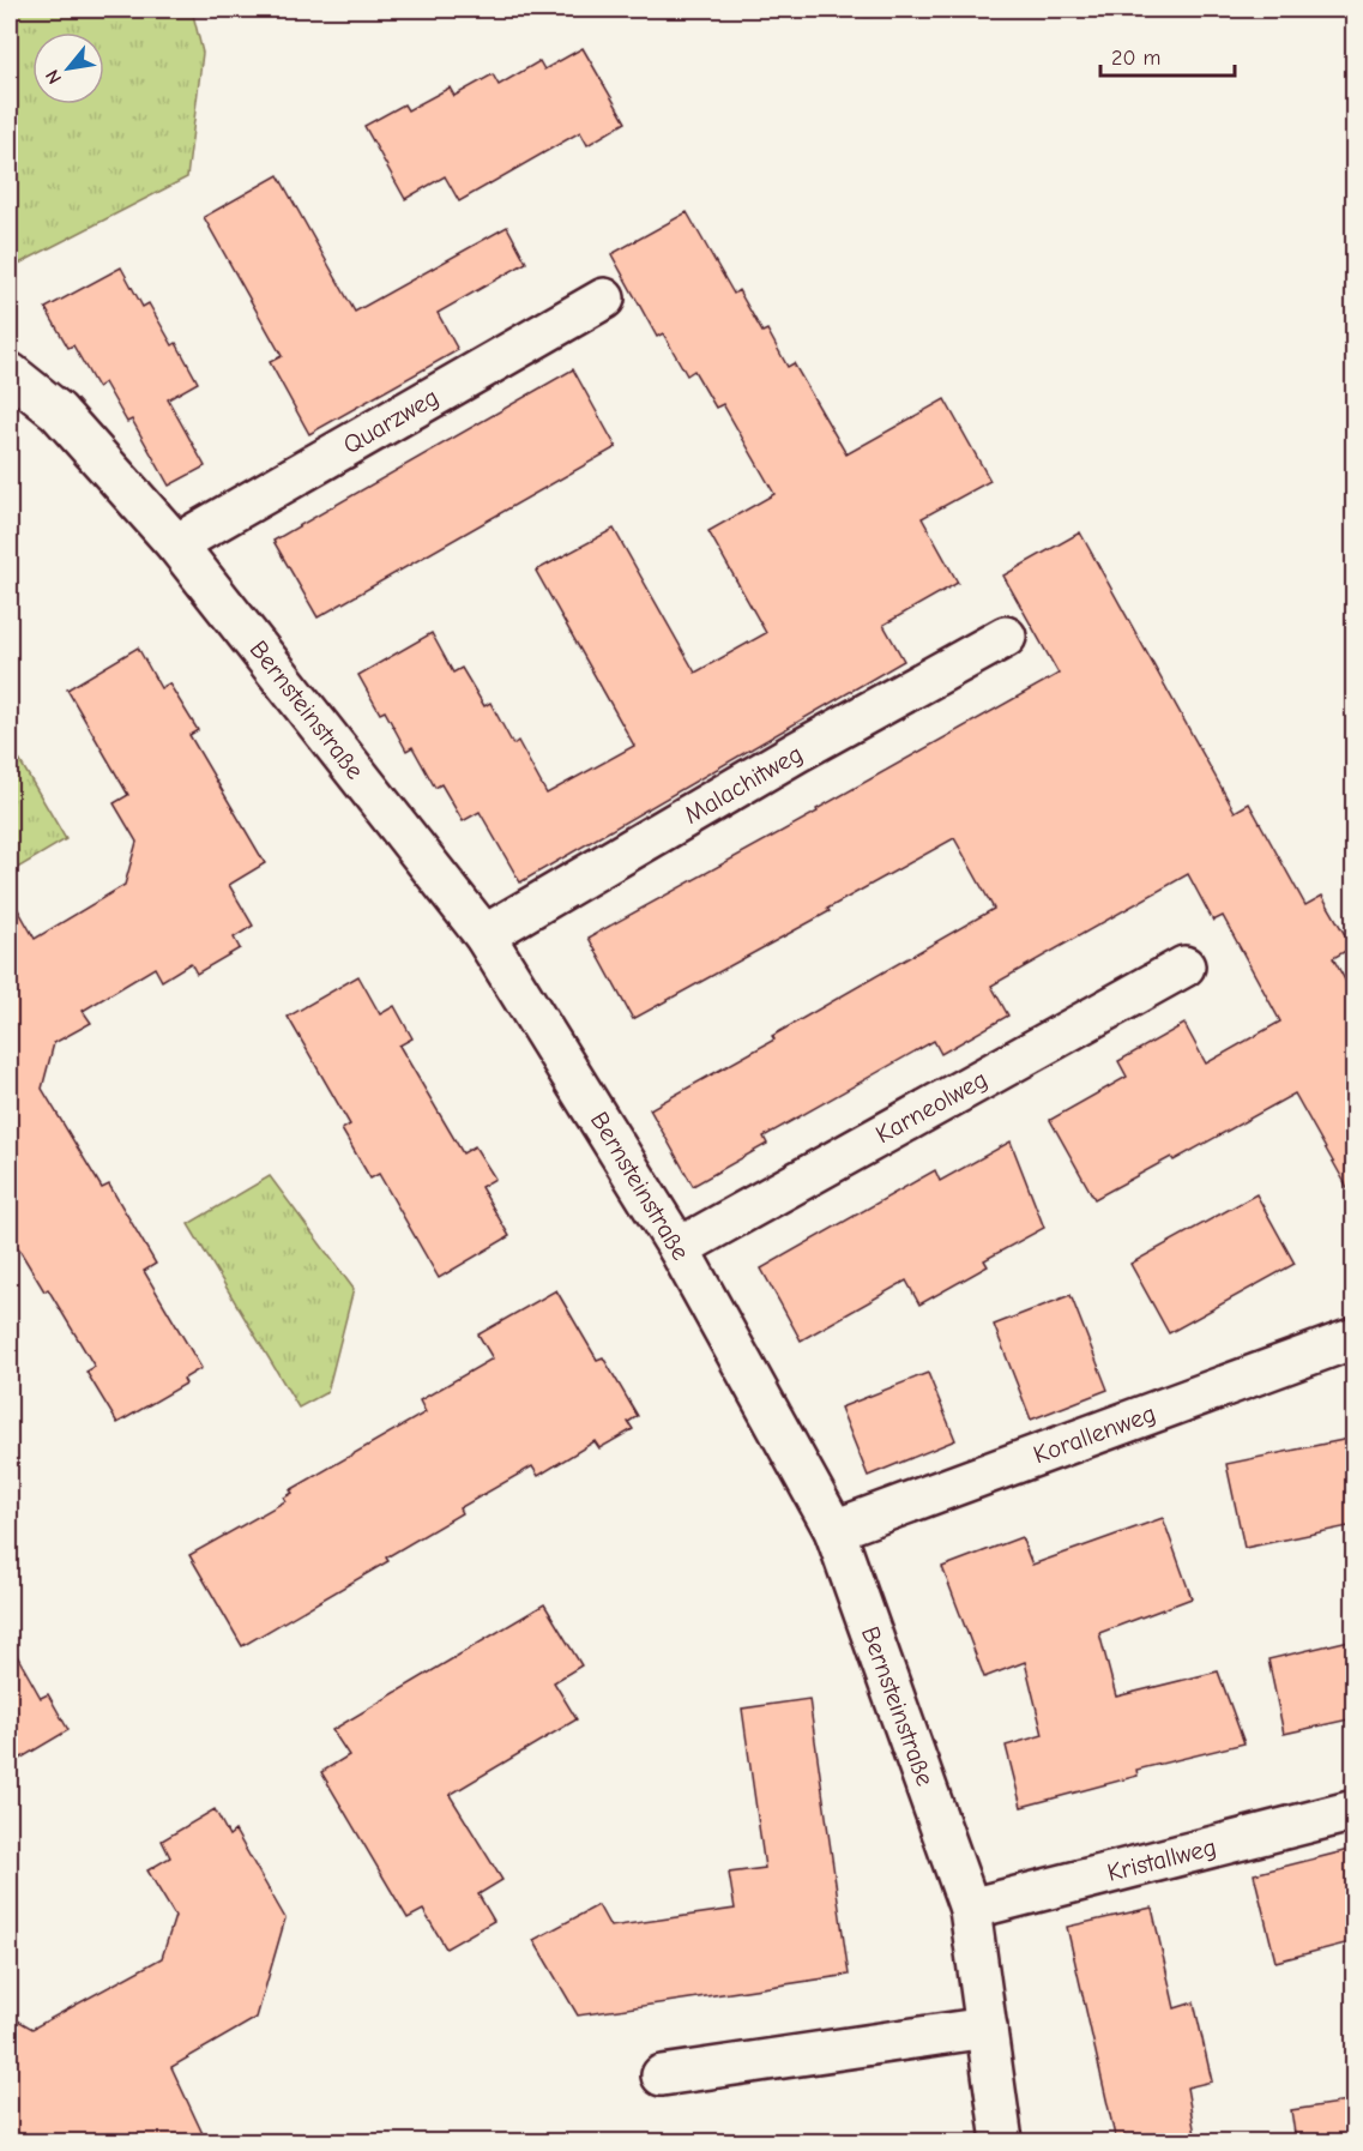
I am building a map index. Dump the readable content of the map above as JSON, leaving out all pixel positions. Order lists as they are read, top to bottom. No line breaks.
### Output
{"streets":{"street":["Quarzweg","Bernsteinstraße","Malachitweg","Karneolweg","Korallenweg","Kristallweg"]},"crossings":[["Quarzweg","Bernsteinstraße"],["Bernsteinstraße","Malachitweg"],["Bernsteinstraße","Karneolweg"],["Bernsteinstraße","Korallenweg"],["Bernsteinstraße","Kristallweg"]],"scale_bar":"20 m","north":"bottom left"}
